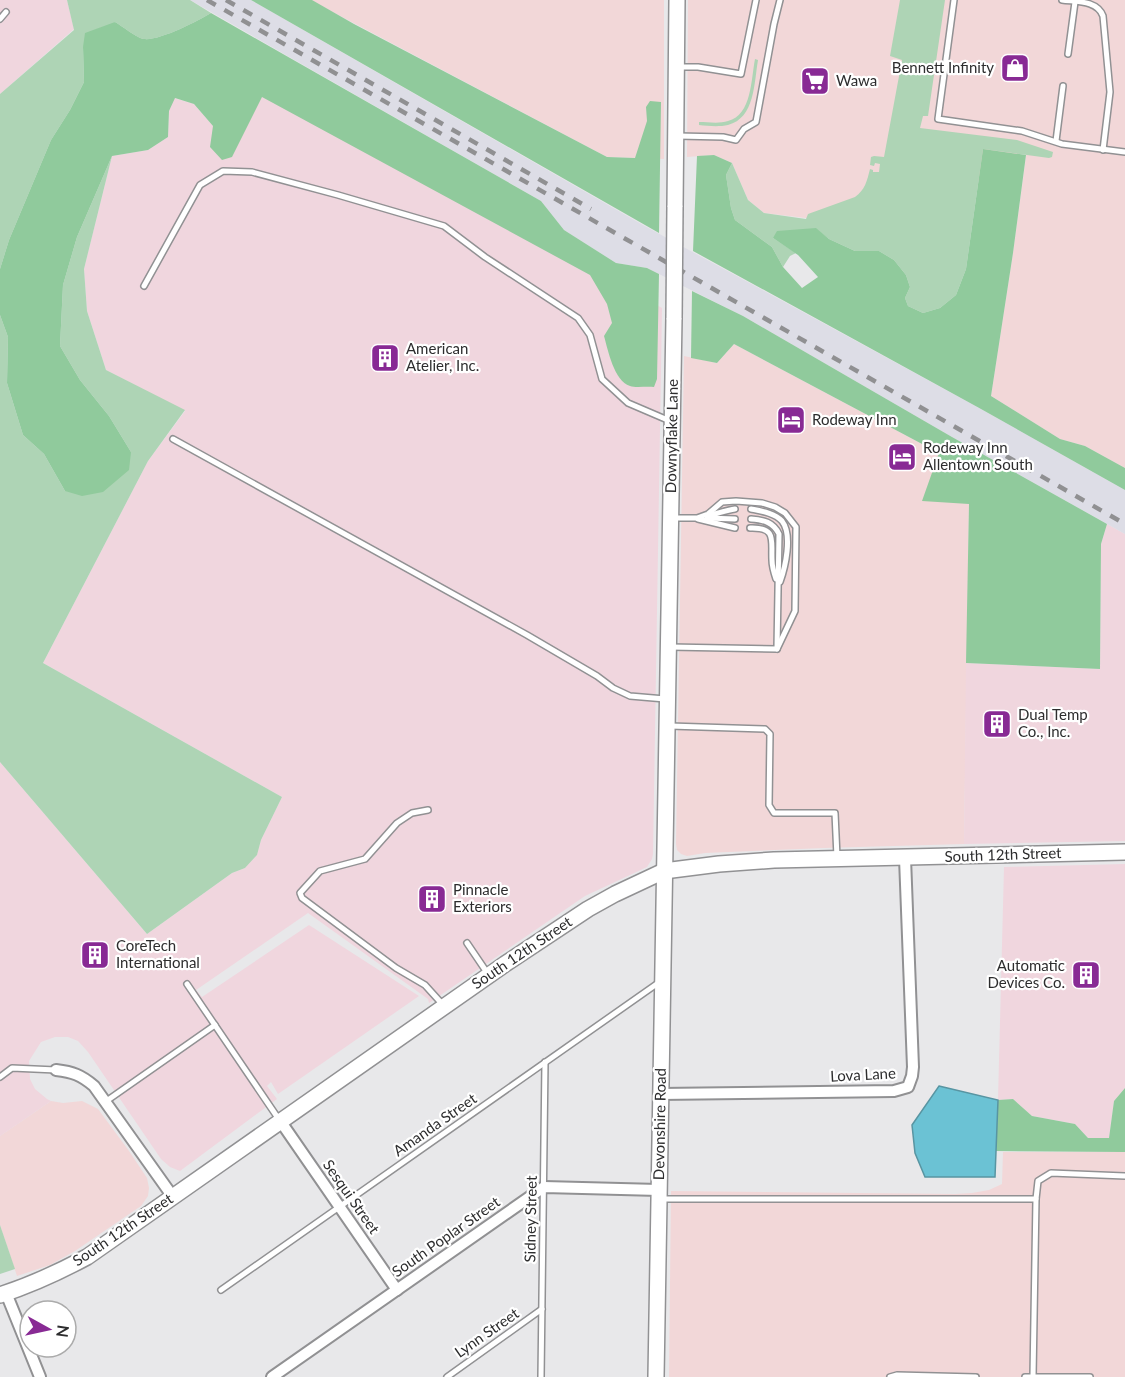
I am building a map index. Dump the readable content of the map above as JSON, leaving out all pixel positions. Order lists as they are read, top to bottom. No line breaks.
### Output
{"streets":{"street":["Downyflake Lane","South 12th Street","Lova Lane","Devonshire Road","Sesqui Street","South Poplar Street"],"lane":["Amanda Street","Sidney Street","Lynn Street"]},"crossings":[["Downyflake Lane","South 12th Street"],["Downyflake Lane","Devonshire Road"],["South 12th Street","Lova Lane"],["South 12th Street","Devonshire Road"],["South 12th Street","Sesqui Street"],["Lova Lane","Devonshire Road"],["Devonshire Road","Amanda Street"],["Amanda Street","Sesqui Street"],["Amanda Street","Sidney Street"],["Sesqui Street","South Poplar Street"],["Sidney Street","South Poplar Street"],["Sidney Street","Lynn Street"]],"places":{"shop":["Bennett Infinity"],"supermarket":["Wawa"],"building":["American Atelier, Inc.","Dual Temp Co., Inc.","Pinnacle Exteriors","CoreTech International","Automatic Devices Co."],"hotel":["Rodeway Inn","Rodeway Inn Allentown South"]},"north":"right"}
